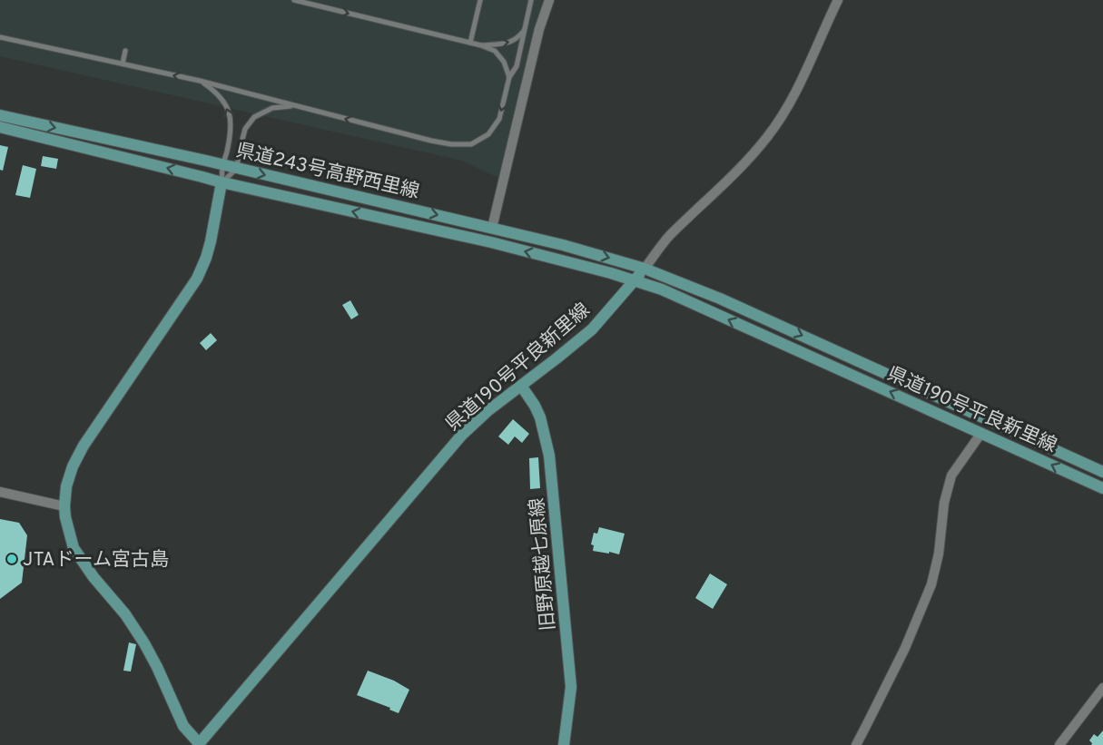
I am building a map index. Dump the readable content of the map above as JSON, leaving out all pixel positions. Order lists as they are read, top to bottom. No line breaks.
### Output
{"streets":{"main road":["県道243号高野西里線","県道190号平良新里線","旧野原越七原線"]},"crossings":[["県道243号高野西里線","県道190号平良新里線"],["県道190号平良新里線","旧野原越七原線"]],"places":["JTAドーム宮古島"]}
